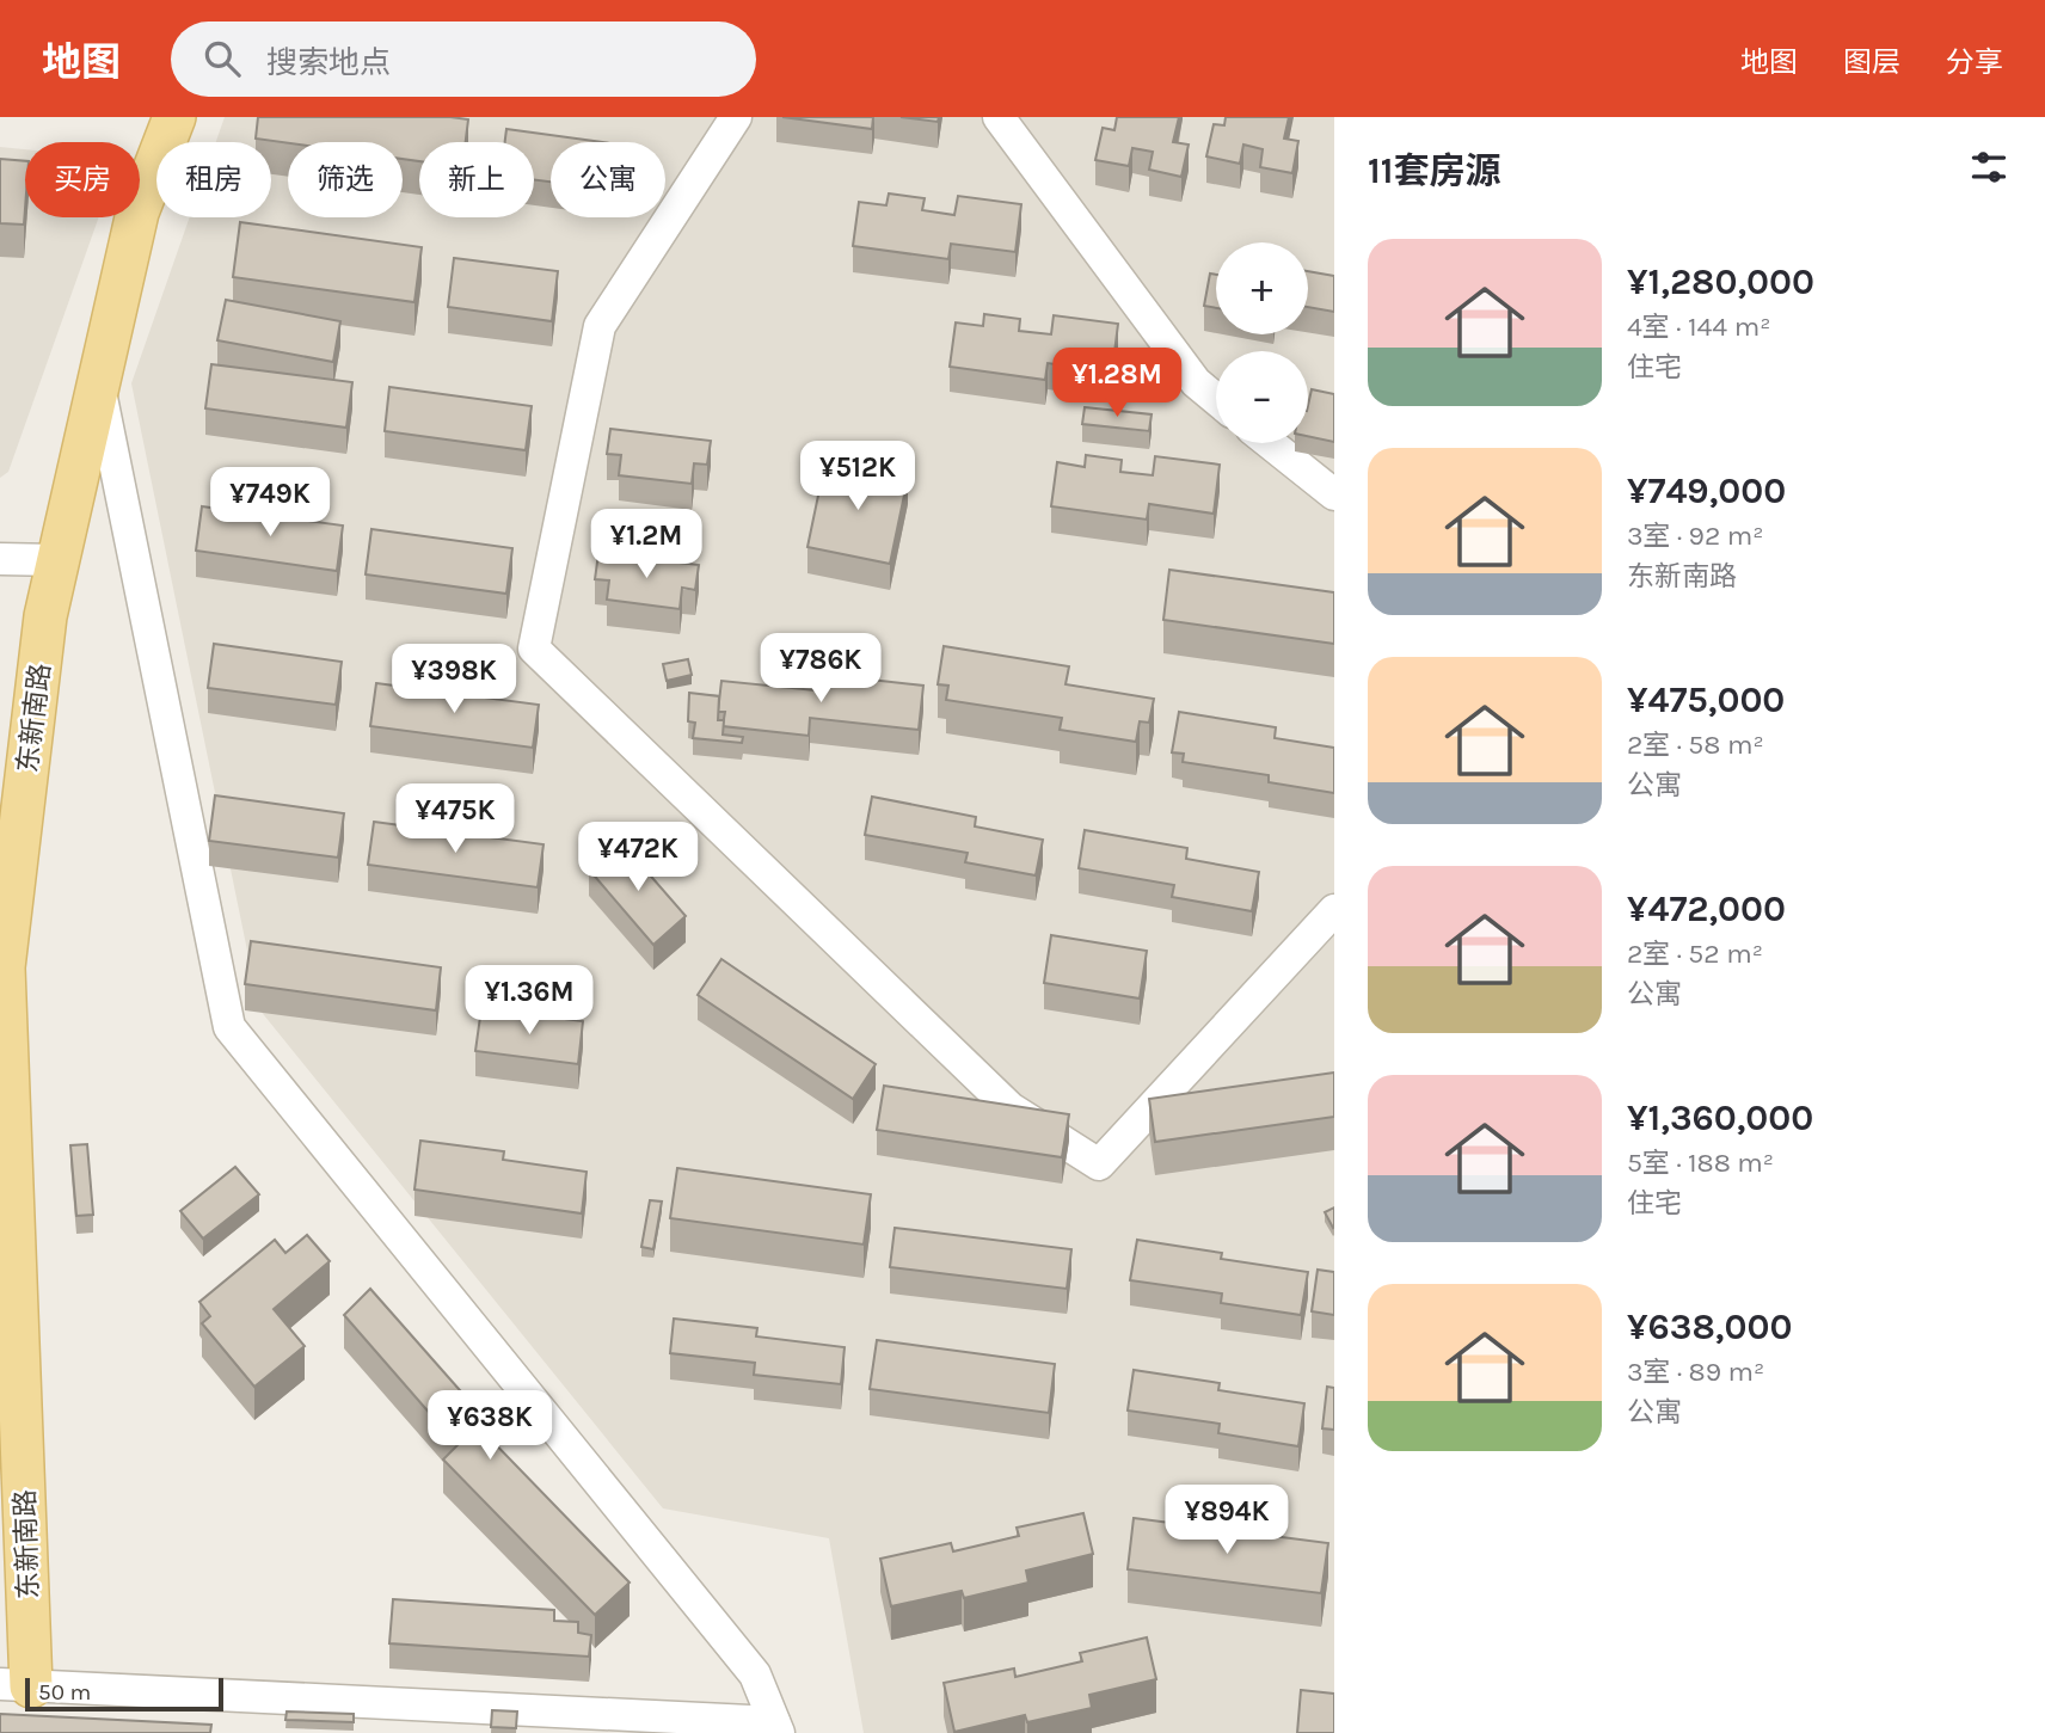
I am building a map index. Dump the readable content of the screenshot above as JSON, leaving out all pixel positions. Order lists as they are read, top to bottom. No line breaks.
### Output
{"streets":{"main road":["东新南路"]},"scale_bar":"50 m","page":{"header":"地图","search":"搜索地点","nav":["地图","图层","分享"],"heading":"11套房源","chip":["买房","租房","筛选","新上","公寓"],"list":[{"name":"¥1,280,000","note":"4室 · 144 m² · 住宅"},{"name":"¥749,000","note":"3室 · 92 m² · 东新南路"},{"name":"¥475,000","note":"2室 · 58 m² · 公寓"},{"name":"¥472,000","note":"2室 · 52 m² · 公寓"},{"name":"¥1,360,000","note":"5室 · 188 m² · 住宅"},{"name":"¥638,000","note":"3室 · 89 m² · 公寓"}],"map_buttons":["+","−"],"price":["¥1.28M","¥512K","¥749K","¥1.2M","¥786K","¥398K","¥475K","¥472K","¥1.36M","¥638K","¥894K"],"scale":"50 m"}}
